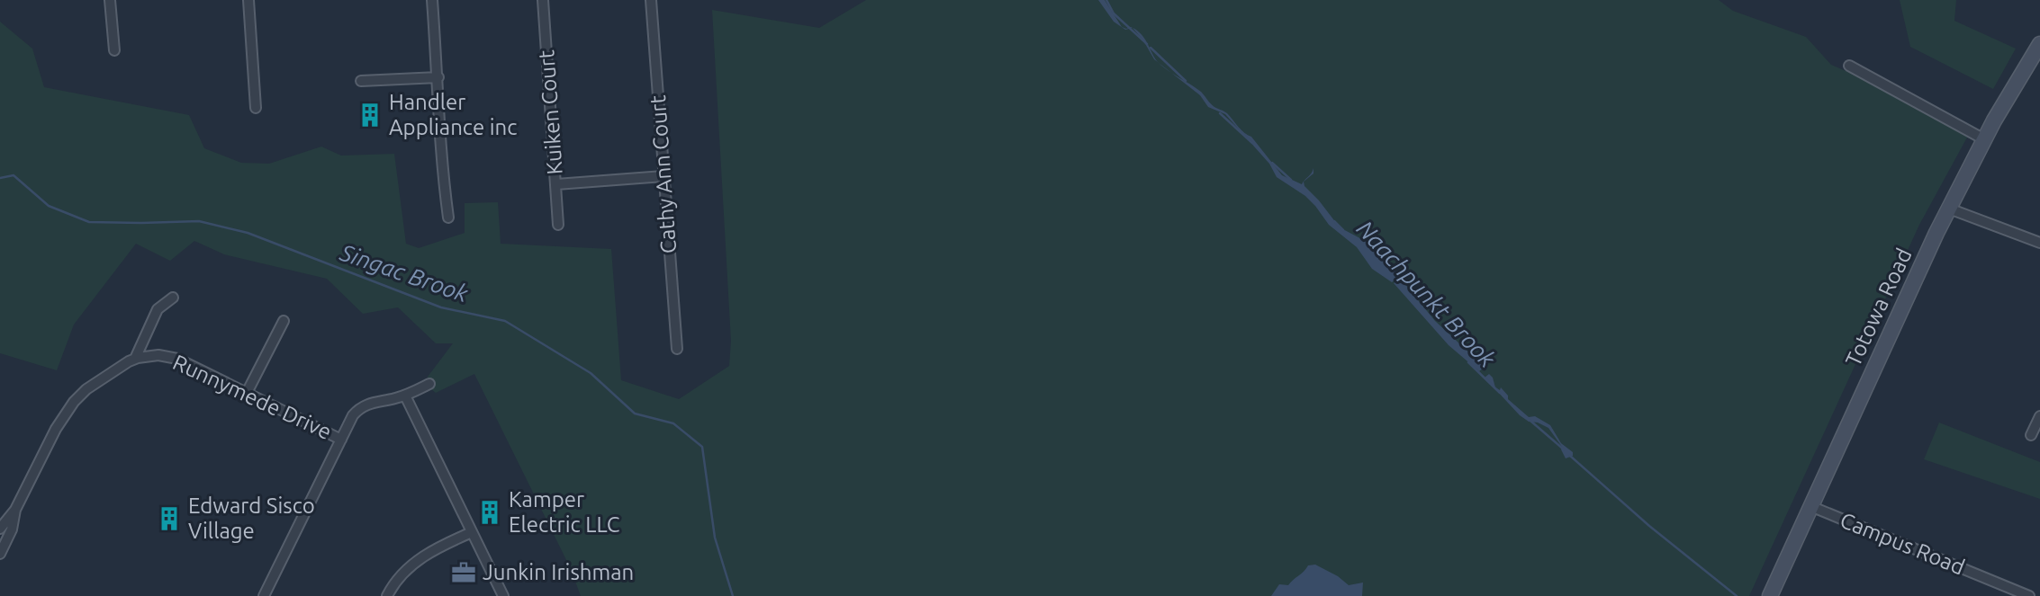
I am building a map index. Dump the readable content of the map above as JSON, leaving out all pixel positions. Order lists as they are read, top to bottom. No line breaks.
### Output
{"streets":{"main road":["Totowa Road"],"street":["Kuiken Court","Cathy Ann Court","Runnymede Drive","Campus Road"]},"crossings":[["Totowa Road","Campus Road"]],"water":["Singac Brook","Naachpunkt Brook"],"places":{"building":["Handler Appliance inc","Kamper Electric LLC","Edward Sisco Village"],"office":["Junkin Irishman"]}}
